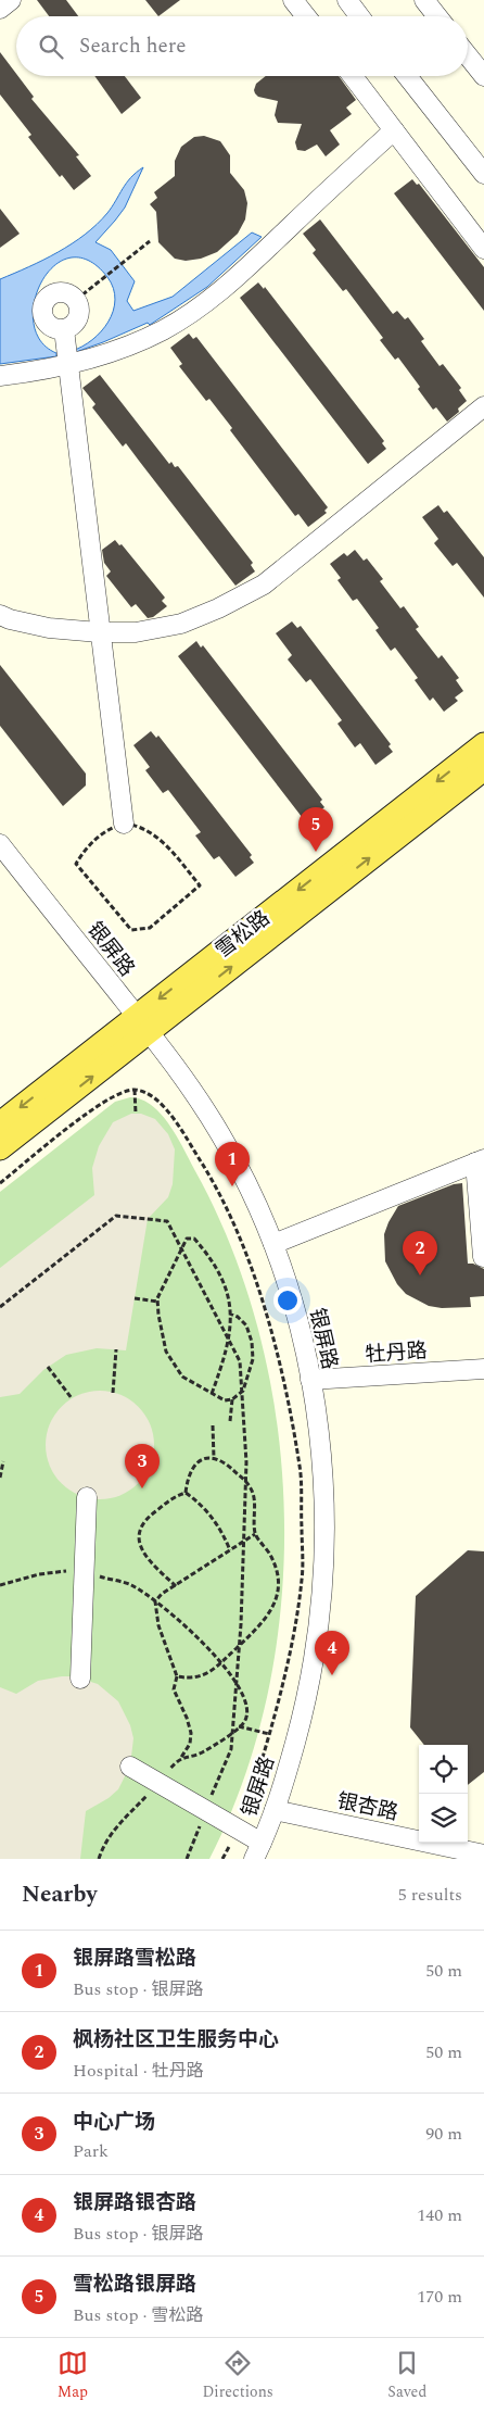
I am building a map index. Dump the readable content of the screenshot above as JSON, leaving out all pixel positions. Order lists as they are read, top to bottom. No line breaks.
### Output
{"streets":{"main road":["雪松路"],"street":["银屏路","牡丹路","银杏路"]},"crossings":[["雪松路","银屏路"],["银屏路","牡丹路"],["银屏路","银杏路"]],"page":{"search":"Search here","pins":["5","1","2","3","4"],"heading":["Nearby","5 results"],"list":[{"mark":"1","name":"银屏路雪松路","note":"Bus stop · 银屏路","value":"50 m"},{"mark":"2","name":"枫杨社区卫生服务中心","note":"Hospital · 牡丹路","value":"50 m"},{"mark":"3","name":"中心广场","note":"Park","value":"90 m"},{"mark":"4","name":"银屏路银杏路","note":"Bus stop · 银屏路","value":"140 m"},{"mark":"5","name":"雪松路银屏路","note":"Bus stop · 雪松路","value":"170 m"}],"nav":["Map","Directions","Saved"]}}
